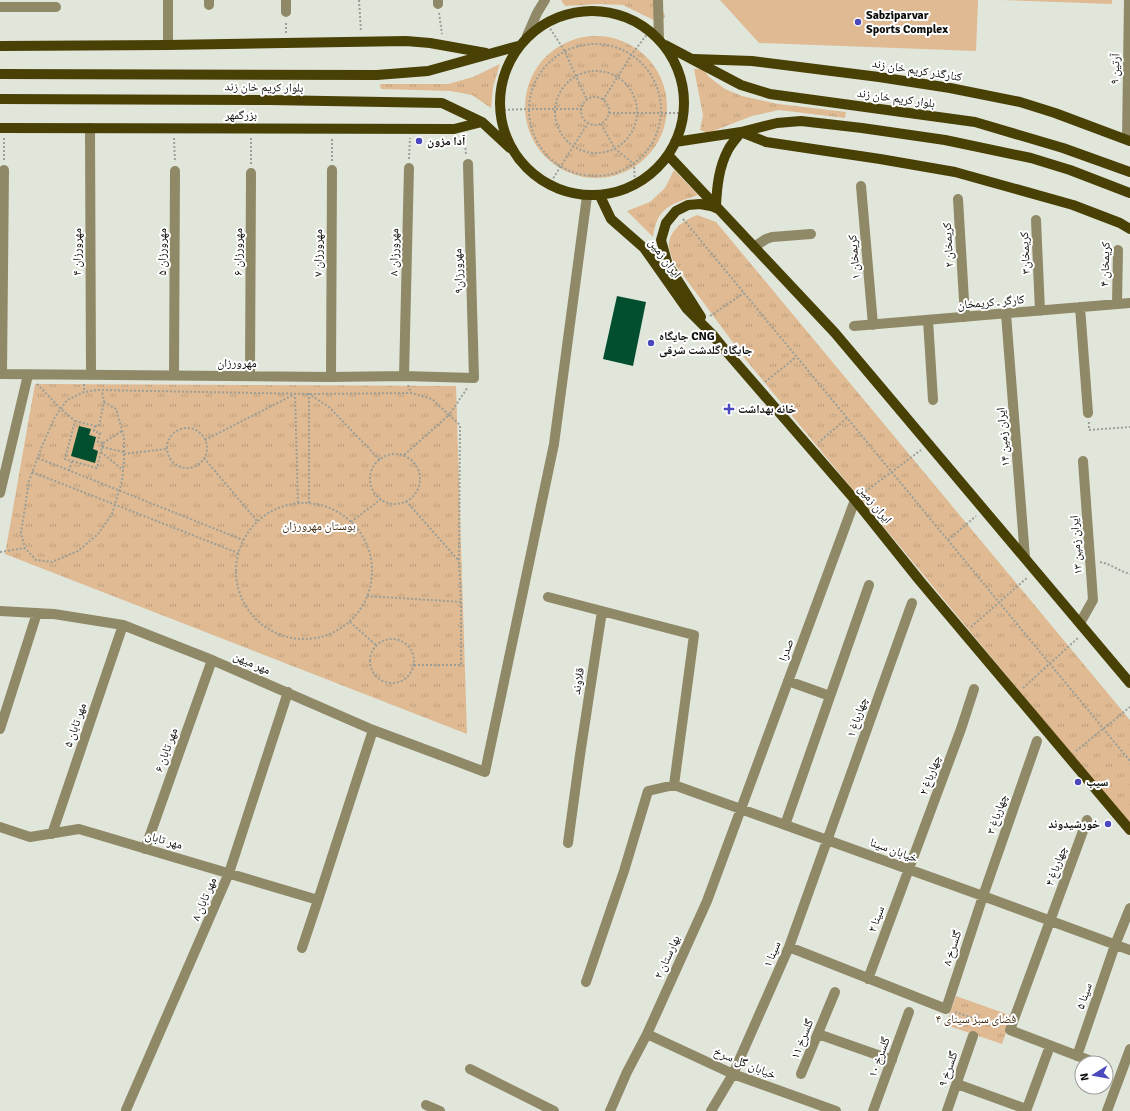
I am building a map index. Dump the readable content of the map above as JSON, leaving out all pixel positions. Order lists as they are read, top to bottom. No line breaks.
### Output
{"streets":{"main road":["کنارگذر کریم خان زند","بلوار کریم خان زند","بزرگمهر","ایران زمین"],"street":["آرتین ۹","کریمخان ۲","مهرورزان ۴","مهرورزان ۵","مهرورزان ۶","مهرورزان ۸","مهرورزان ۷","کریمخان۳","کریمخان ۱","کریمخان ۴","مهرورزان۹","کارگر ـ کریمخان","مهرورزان","ایران زمین ۱۴","ایران زمین ۱۳","صدرا","مهر میهن","قلاوند","چهارباغ ۱","مهر تابان ۵","مهر تابان ۶","چهارباغ ۲","چهارباغ ۳","مهر تابان","خیابان سینا","چهارباغ ۴","مهر تابان ۸","سینا ۲","گلسرخ ۸","سینا ۱","بهارستان ۲","سینا ۵","گلسرخ ۱۱","گلسرخ ۱۰","خیابان گل سرخ","گلسرخ ۹"]},"crossings":[["آرتین ۹","کنارگذر کریم خان زند"],["کنارگذر کریم خان زند","بلوار کریم خان زند"],["بلوار کریم خان زند","بزرگمهر"],["بزرگمهر","مهرورزان ۴"],["کریمخان ۲","کارگر ـ کریمخان"],["مهرورزان ۴","مهرورزان"],["مهرورزان ۵","مهرورزان"],["مهرورزان ۶","مهرورزان"],["مهرورزان ۸","مهرورزان"],["مهرورزان ۷","مهرورزان"],["کریمخان۳","کارگر ـ کریمخان"],["کریمخان ۱","کارگر ـ کریمخان"],["ایران زمین","صدرا"],["کریمخان ۴","کارگر ـ کریمخان"],["مهرورزان۹","مهرورزان"],["کارگر ـ کریمخان","ایران زمین ۱۴"],["صدرا","خیابان سینا"],["صدرا","بهارستان ۲"],["مهر میهن","مهر تابان ۵"],["مهر میهن","مهر تابان ۶"],["مهر میهن","مهر تابان ۸"],["چهارباغ ۱","خیابان سینا"],["چهارباغ ۱","سینا ۱"],["مهر تابان ۵","مهر تابان"],["مهر تابان ۶","مهر تابان"],["چهارباغ ۲","خیابان سینا"],["چهارباغ ۲","سینا ۲"],["چهارباغ ۳","خیابان سینا"],["چهارباغ ۳","گلسرخ ۸"],["مهر تابان","مهر تابان ۸"],["خیابان سینا","چهارباغ ۴"],["خیابان سینا","سینا ۲"],["خیابان سینا","گلسرخ ۸"],["خیابان سینا","سینا ۱"],["خیابان سینا","بهارستان ۲"],["خیابان سینا","سینا ۵"],["سینا ۱","خیابان گل سرخ"],["بهارستان ۲","خیابان گل سرخ"]],"parks":["بوستان مهرورزان","فضای سبز سینای ۴"],"places":{"other":["Sabziparvar Sports Complex","آدا مزون","جایگاه CNG جایگاه گلدشت شرقی","سیب","خورشیدوند"],"health":["خانه بهداشت"]},"north":"left"}
